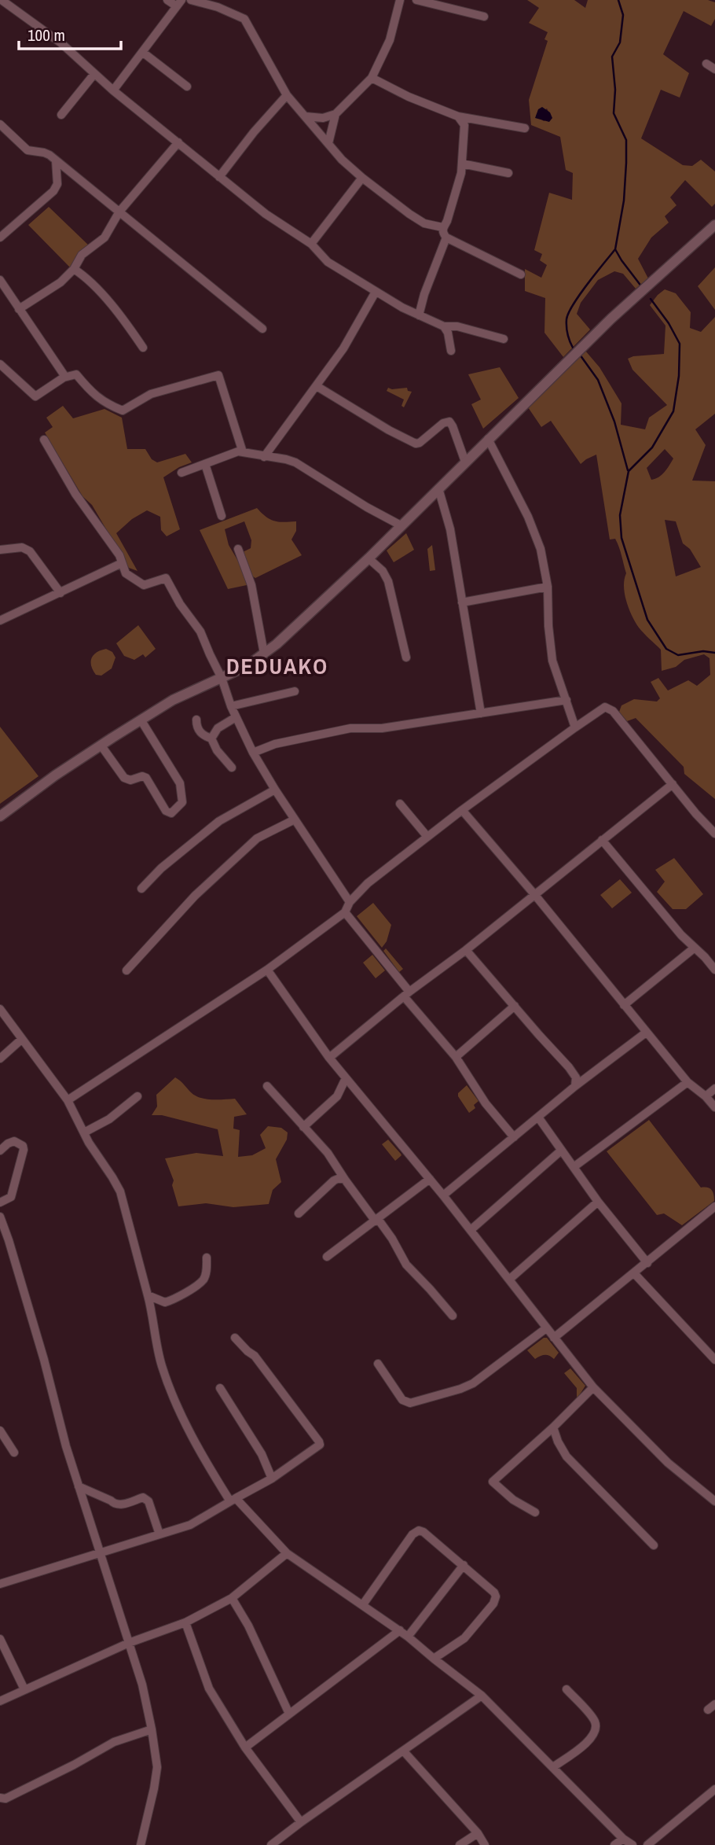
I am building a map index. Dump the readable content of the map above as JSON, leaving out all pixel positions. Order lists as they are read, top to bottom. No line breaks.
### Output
{"districts":["DEDUAKO"],"scale_bar":"100 m"}
